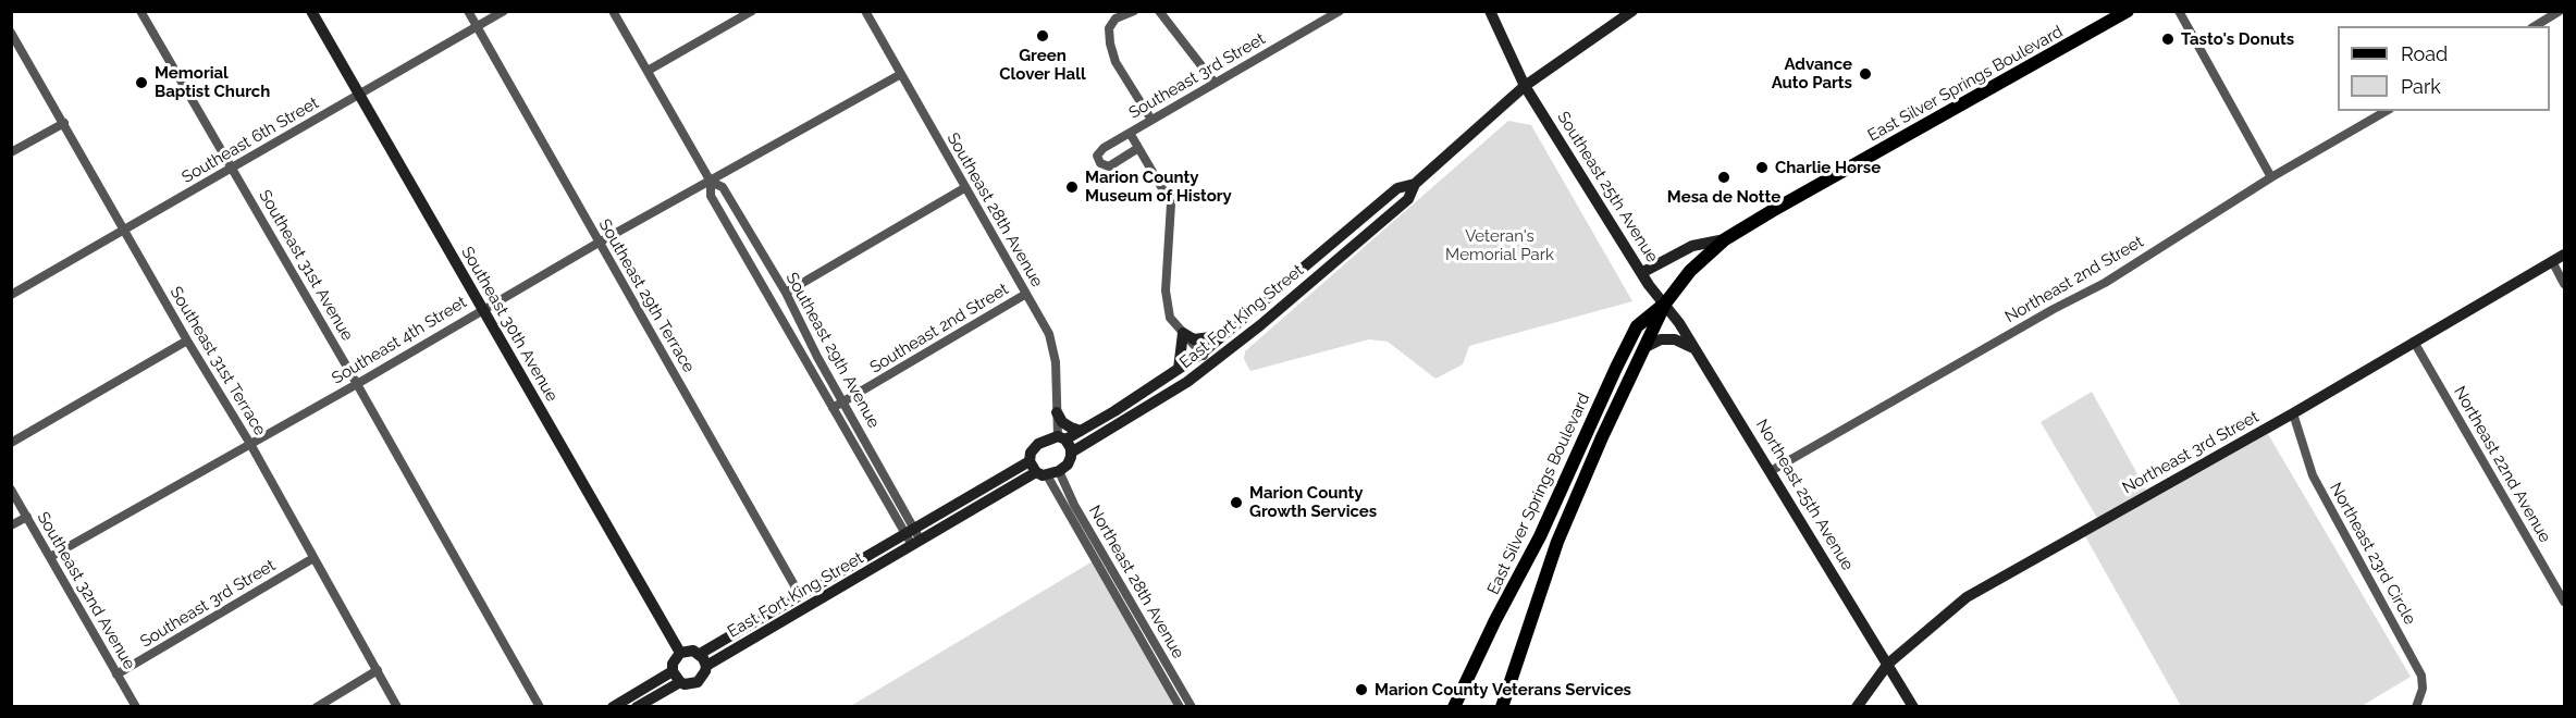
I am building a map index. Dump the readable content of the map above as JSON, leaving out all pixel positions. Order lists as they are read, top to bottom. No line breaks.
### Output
{"streets":{"main road":["East Silver Springs Boulevard"],"street":["Southeast 3rd Street","Southeast 6th Street","Southeast 25th Avenue","Southeast 28th Avenue","Southeast 31st Avenue","Northeast 2nd Street","Southeast 29th Terrace","East Fort King Street","Southeast 30th Avenue","Southeast 2nd Street","Southeast 4th Street","Southeast 29th Avenue","Southeast 31st Terrace","Northeast 3rd Street","Northeast 22nd Avenue","Northeast 25th Avenue","Northeast 23rd Circle","Northeast 28th Avenue","Southeast 32nd Avenue"]},"crossings":[["Southeast 3rd Street","Southeast 31st Terrace"],["Southeast 3rd Street","Southeast 32nd Avenue"],["East Silver Springs Boulevard","Southeast 25th Avenue"],["East Silver Springs Boulevard","Northeast 25th Avenue"],["Southeast 6th Street","Southeast 31st Avenue"],["Southeast 6th Street","Southeast 29th Terrace"],["Southeast 6th Street","Southeast 30th Avenue"],["Southeast 6th Street","Southeast 31st Terrace"],["Southeast 25th Avenue","East Fort King Street"],["Southeast 25th Avenue","Northeast 25th Avenue"],["Southeast 28th Avenue","East Fort King Street"],["Southeast 28th Avenue","Southeast 2nd Street"],["Southeast 28th Avenue","Southeast 4th Street"],["Southeast 28th Avenue","Northeast 28th Avenue"],["Southeast 31st Avenue","Southeast 4th Street"],["Northeast 2nd Street","Northeast 25th Avenue"],["Southeast 29th Terrace","East Fort King Street"],["Southeast 29th Terrace","Southeast 4th Street"],["East Fort King Street","Southeast 30th Avenue"],["East Fort King Street","Southeast 29th Avenue"],["East Fort King Street","Northeast 28th Avenue"],["Southeast 30th Avenue","Southeast 4th Street"],["Southeast 2nd Street","Southeast 29th Avenue"],["Southeast 4th Street","Southeast 29th Avenue"],["Southeast 4th Street","Southeast 31st Terrace"],["Southeast 4th Street","Southeast 32nd Avenue"],["Northeast 3rd Street","Northeast 22nd Avenue"],["Northeast 3rd Street","Northeast 25th Avenue"],["Northeast 3rd Street","Northeast 23rd Circle"]],"parks":["Veteran's Memorial Park"],"places":["Green Clover Hall","Tasto's Donuts","Advance Auto Parts","Memorial Baptist Church","Charlie Horse","Mesa de Notte","Marion County Museum of History","Marion County Growth Services","Marion County Veterans Services"],"legend":["Road","Park"]}
